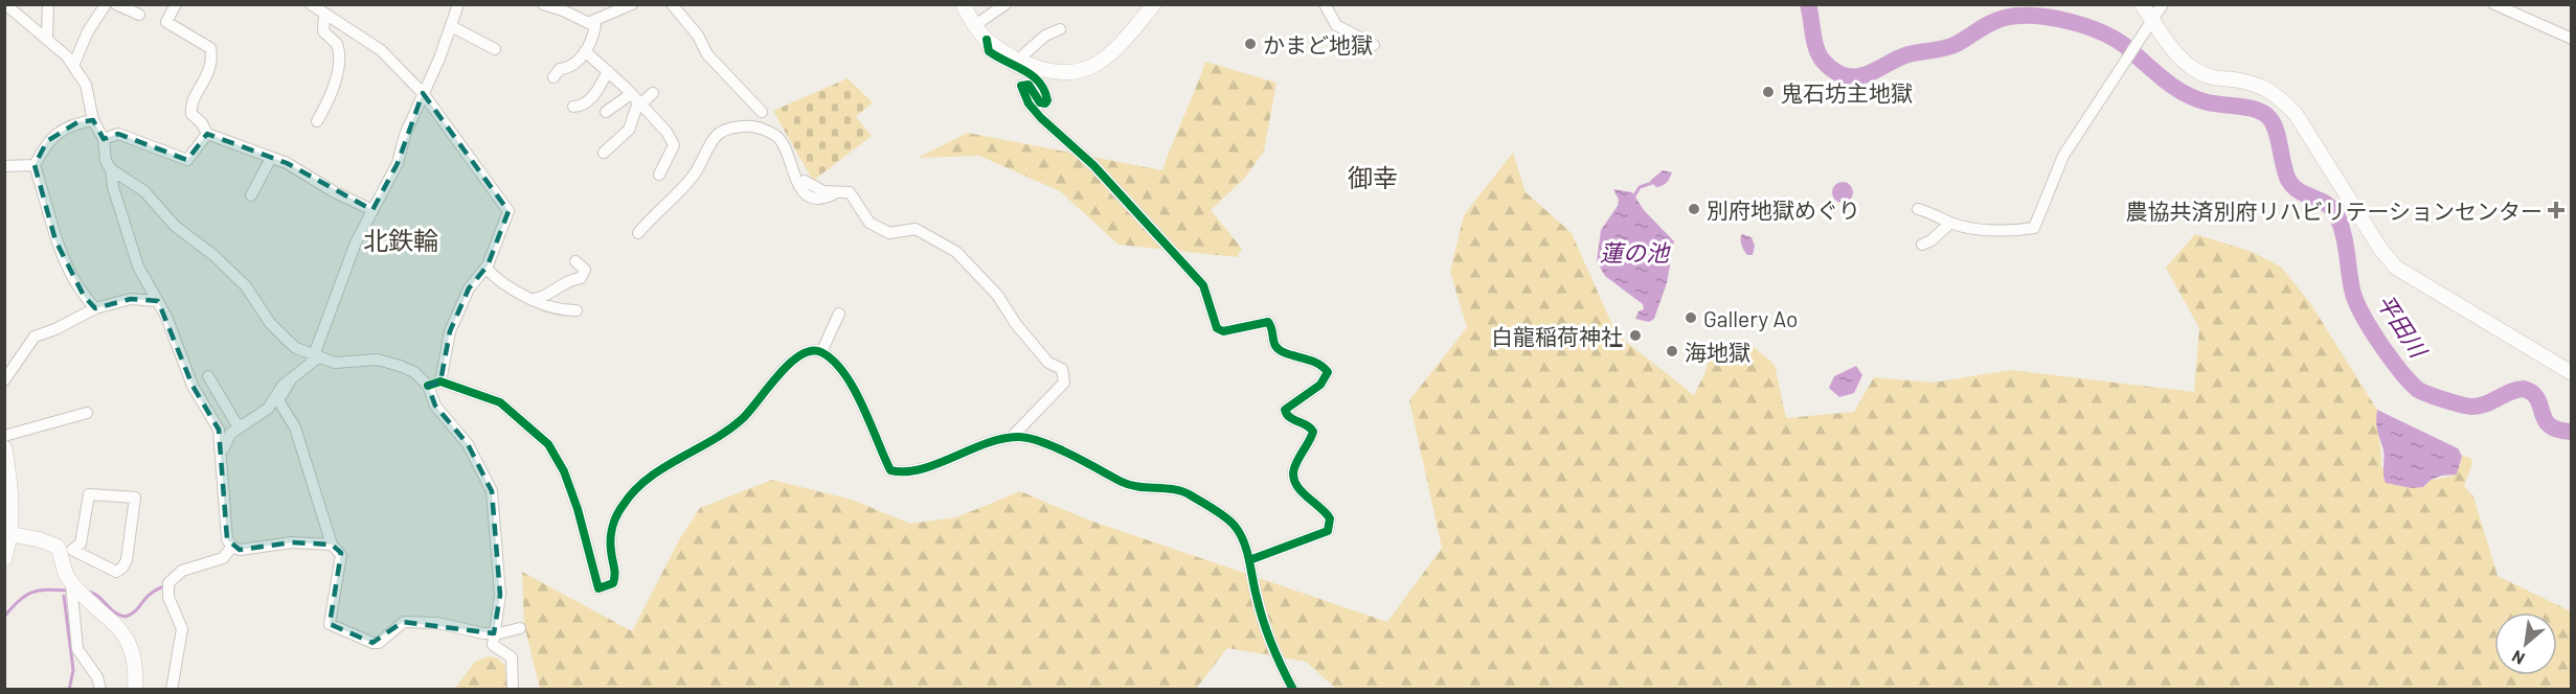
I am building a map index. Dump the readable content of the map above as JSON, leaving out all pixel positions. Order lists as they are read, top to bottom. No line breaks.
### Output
{"districts":["御幸","北鉄輪"],"water":["蓮の池","平田川"],"places":{"other":["かまど地獄","鬼石坊主地獄","別府地獄めぐり","Gallery Ao","白龍稲荷神社","海地獄"],"health":["農協共済別府リハビリテーションセンター"]},"north":"bottom left"}
